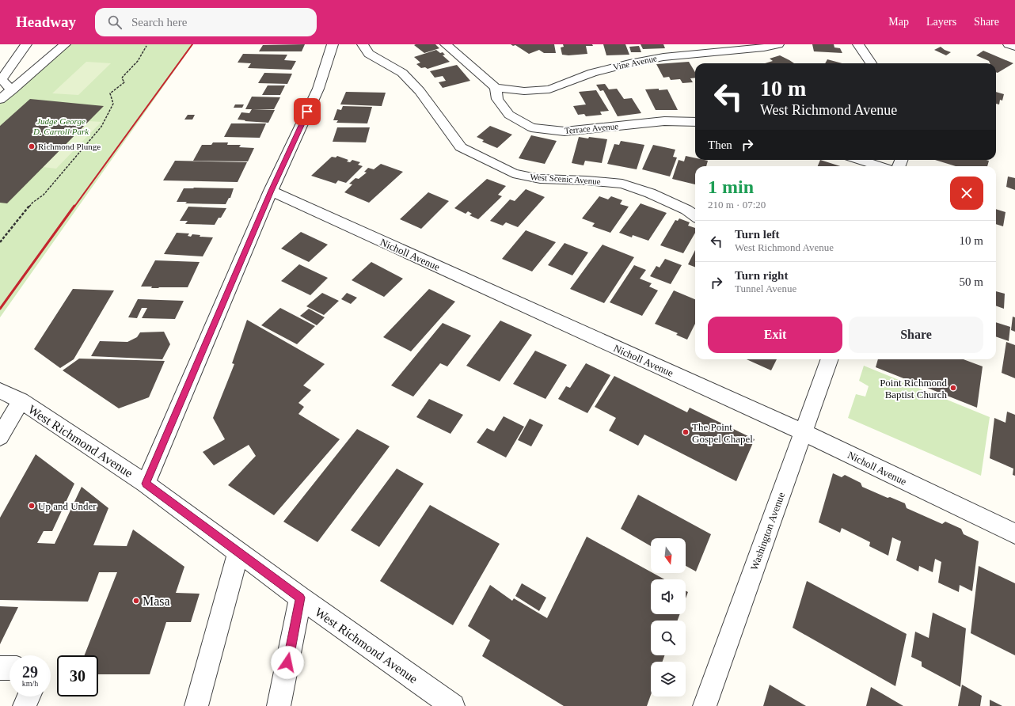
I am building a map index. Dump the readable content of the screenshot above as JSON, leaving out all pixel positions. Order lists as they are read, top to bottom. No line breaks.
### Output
{"streets":{"street":["Vine Avenue","Terrace Avenue","West Scenic Avenue","Nicholl Avenue","West Richmond Avenue","Washington Avenue"]},"crossings":[["Vine Avenue","Terrace Avenue"],["Nicholl Avenue","Washington Avenue"]],"parks":["Judge George D. Carroll Park"],"places":["Richmond Plunge","Point Richmond Baptist Church","The Point Gospel Chapel","Up and Under","Masa"],"north":"bottom","page":{"header":"Headway","search":"Search here","nav":["Map","Layers","Share"],"turn":["10 m","West Richmond Avenue"],"then":"Then","heading":["1 min","210 m · 07:20"],"list":[{"name":"Turn left","note":"West Richmond Avenue","value":"10 m"},{"name":"Turn right","note":"Tunnel Avenue","value":"50 m"}],"buttons":["Exit","Share"],"speed":"29 km/h","limit":"30"}}
